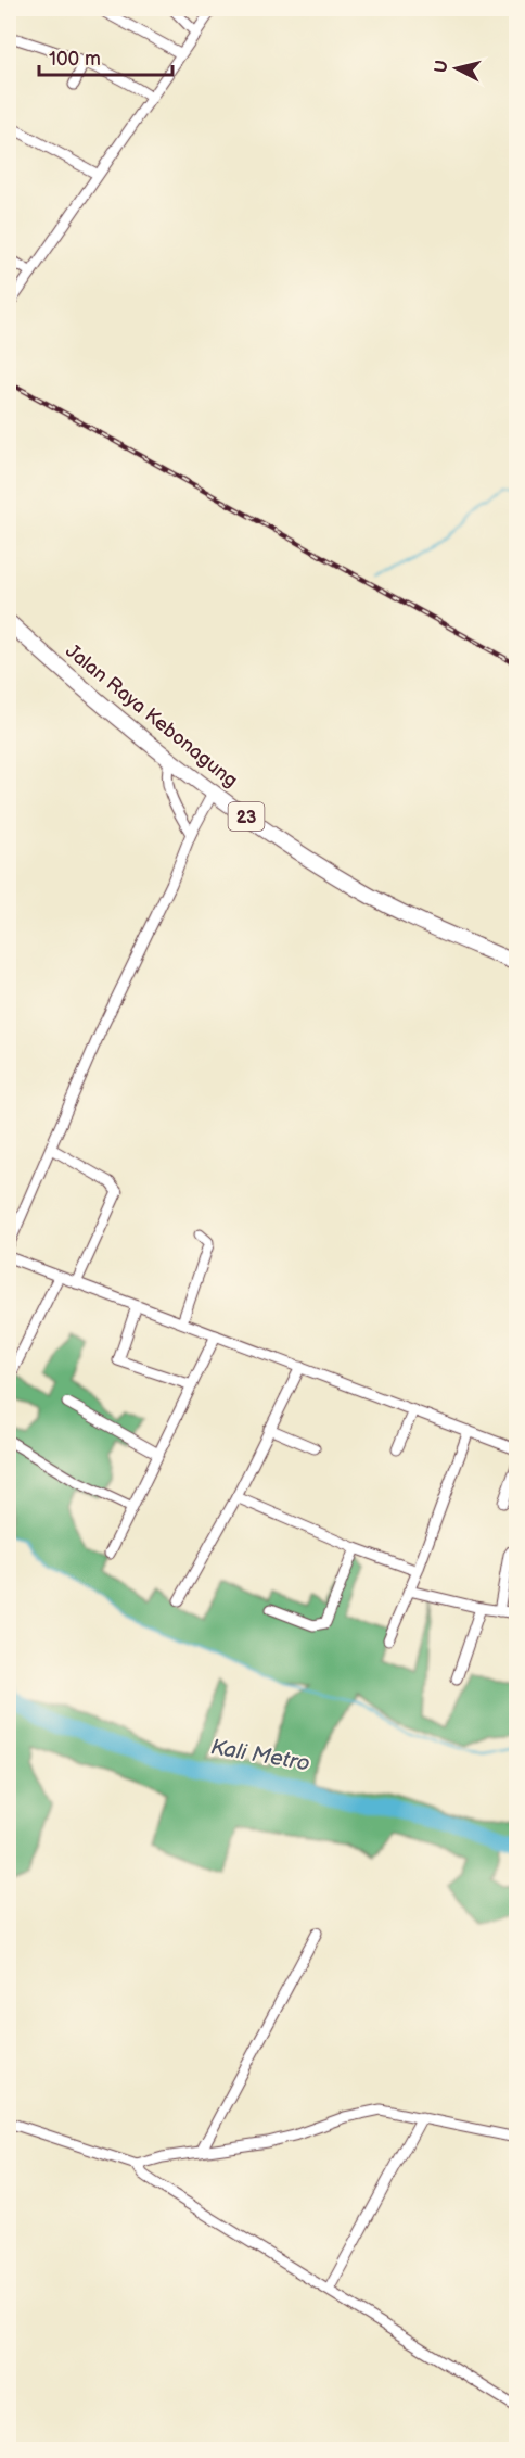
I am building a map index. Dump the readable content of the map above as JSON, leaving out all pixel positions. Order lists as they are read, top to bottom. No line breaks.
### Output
{"streets":{"highway":["Jalan Raya Kebonagung","23"]},"water":["Kali Metro"],"scale_bar":"100 m","north":"left"}
